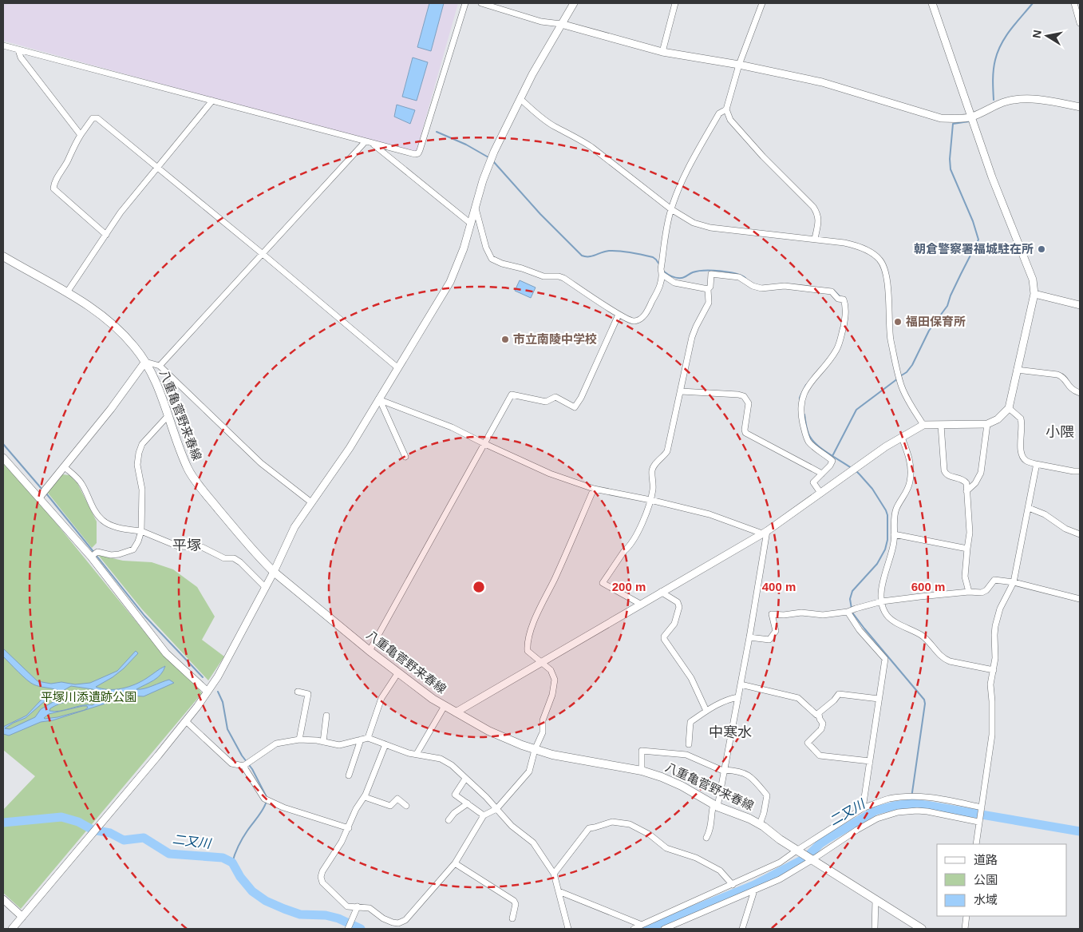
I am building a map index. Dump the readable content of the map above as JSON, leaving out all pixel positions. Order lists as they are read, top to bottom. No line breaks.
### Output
{"streets":{"main road":["八重亀菅野来春線"]},"districts":["小隈","平塚","中寒水"],"water":["二又川"],"parks":["平塚川添遺跡公園"],"places":["朝倉警察署福城駐在所","福田保育所","市立南陵中学校"],"legend":["道路","公園","水域"],"north":"left","rings":["200 m","400 m","600 m"]}
